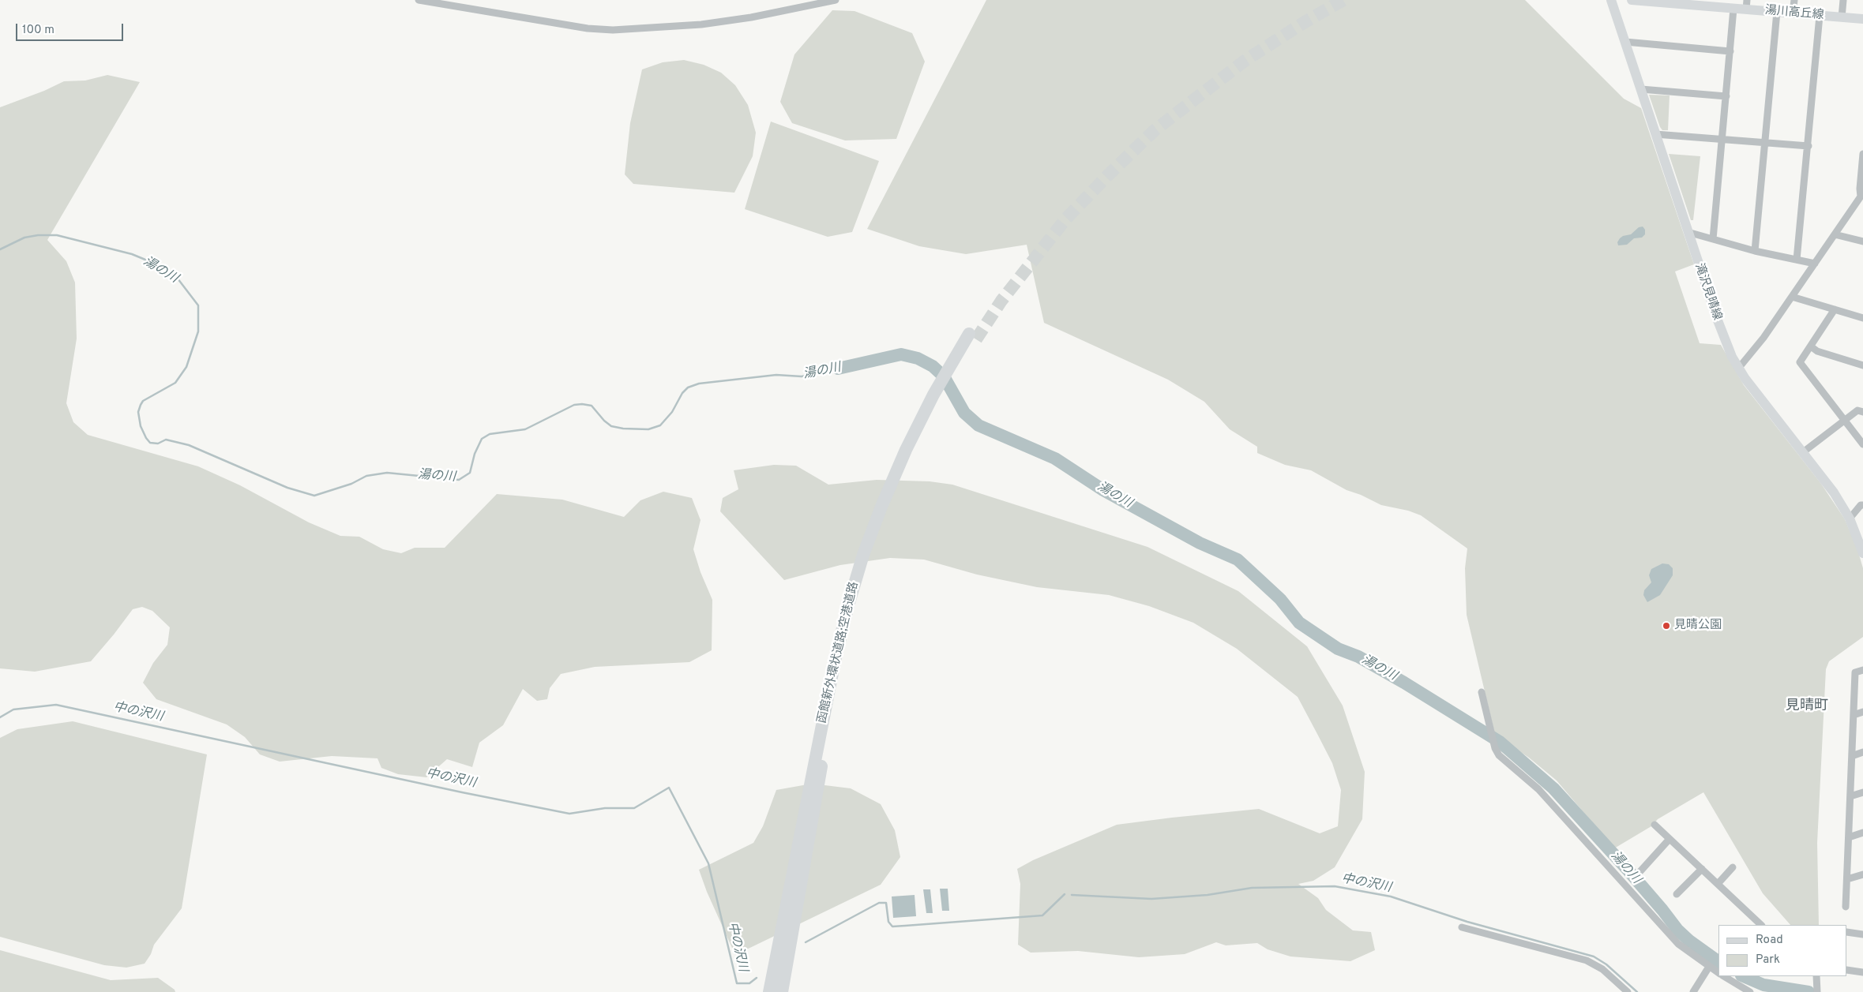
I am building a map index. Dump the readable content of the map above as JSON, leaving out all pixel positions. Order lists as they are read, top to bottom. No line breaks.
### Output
{"streets":{"highway":["函館新外環状道路;空港道路"],"street":["湯川高丘線","滝沢見晴線"]},"districts":["見晴町"],"water":["湯の川","中の沢川"],"places":["見晴公園"],"legend":["Road","Park"],"scale_bar":"100 m"}
